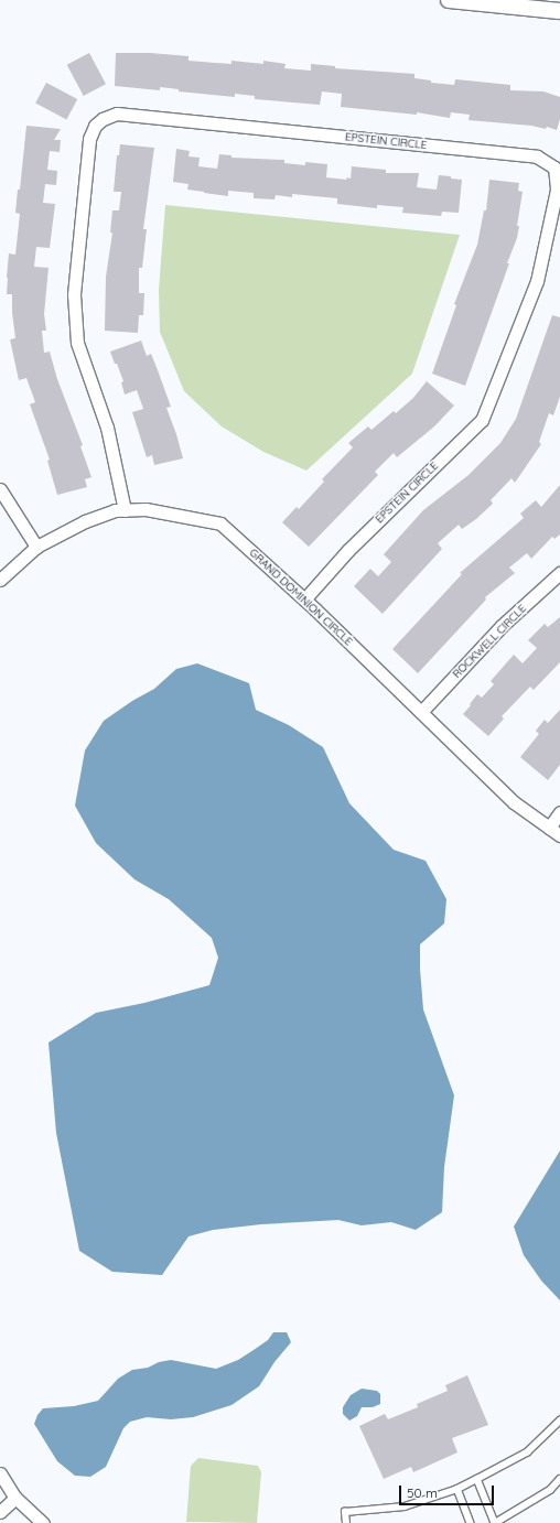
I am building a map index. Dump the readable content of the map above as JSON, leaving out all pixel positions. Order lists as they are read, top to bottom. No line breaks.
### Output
{"streets":{"street":["EPSTEIN CIRCLE","GRAND DOMINION CIRCLE","ROCKWELL CIRCLE"]},"crossings":[["EPSTEIN CIRCLE","GRAND DOMINION CIRCLE"],["GRAND DOMINION CIRCLE","ROCKWELL CIRCLE"]],"scale_bar":"50 m"}
